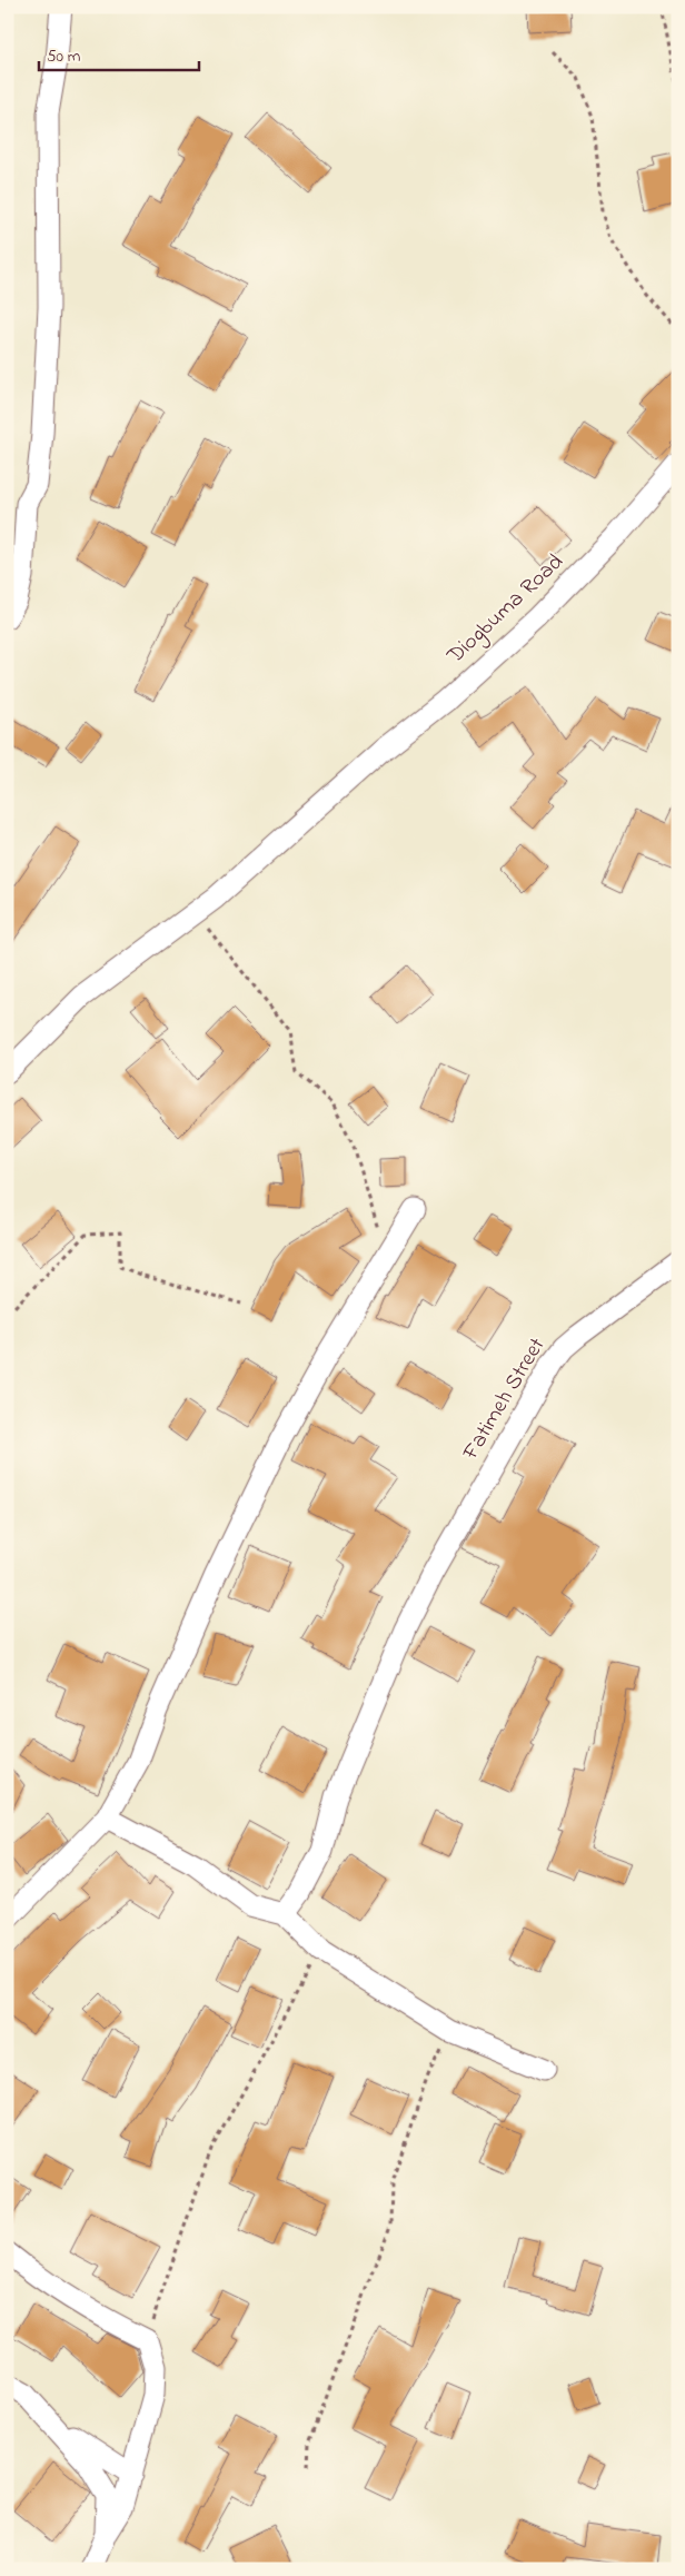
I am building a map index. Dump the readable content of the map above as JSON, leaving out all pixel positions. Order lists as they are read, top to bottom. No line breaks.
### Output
{"streets":{"street":["Diogbuma Road","Fatimeh Street"]},"scale_bar":"50 m"}
